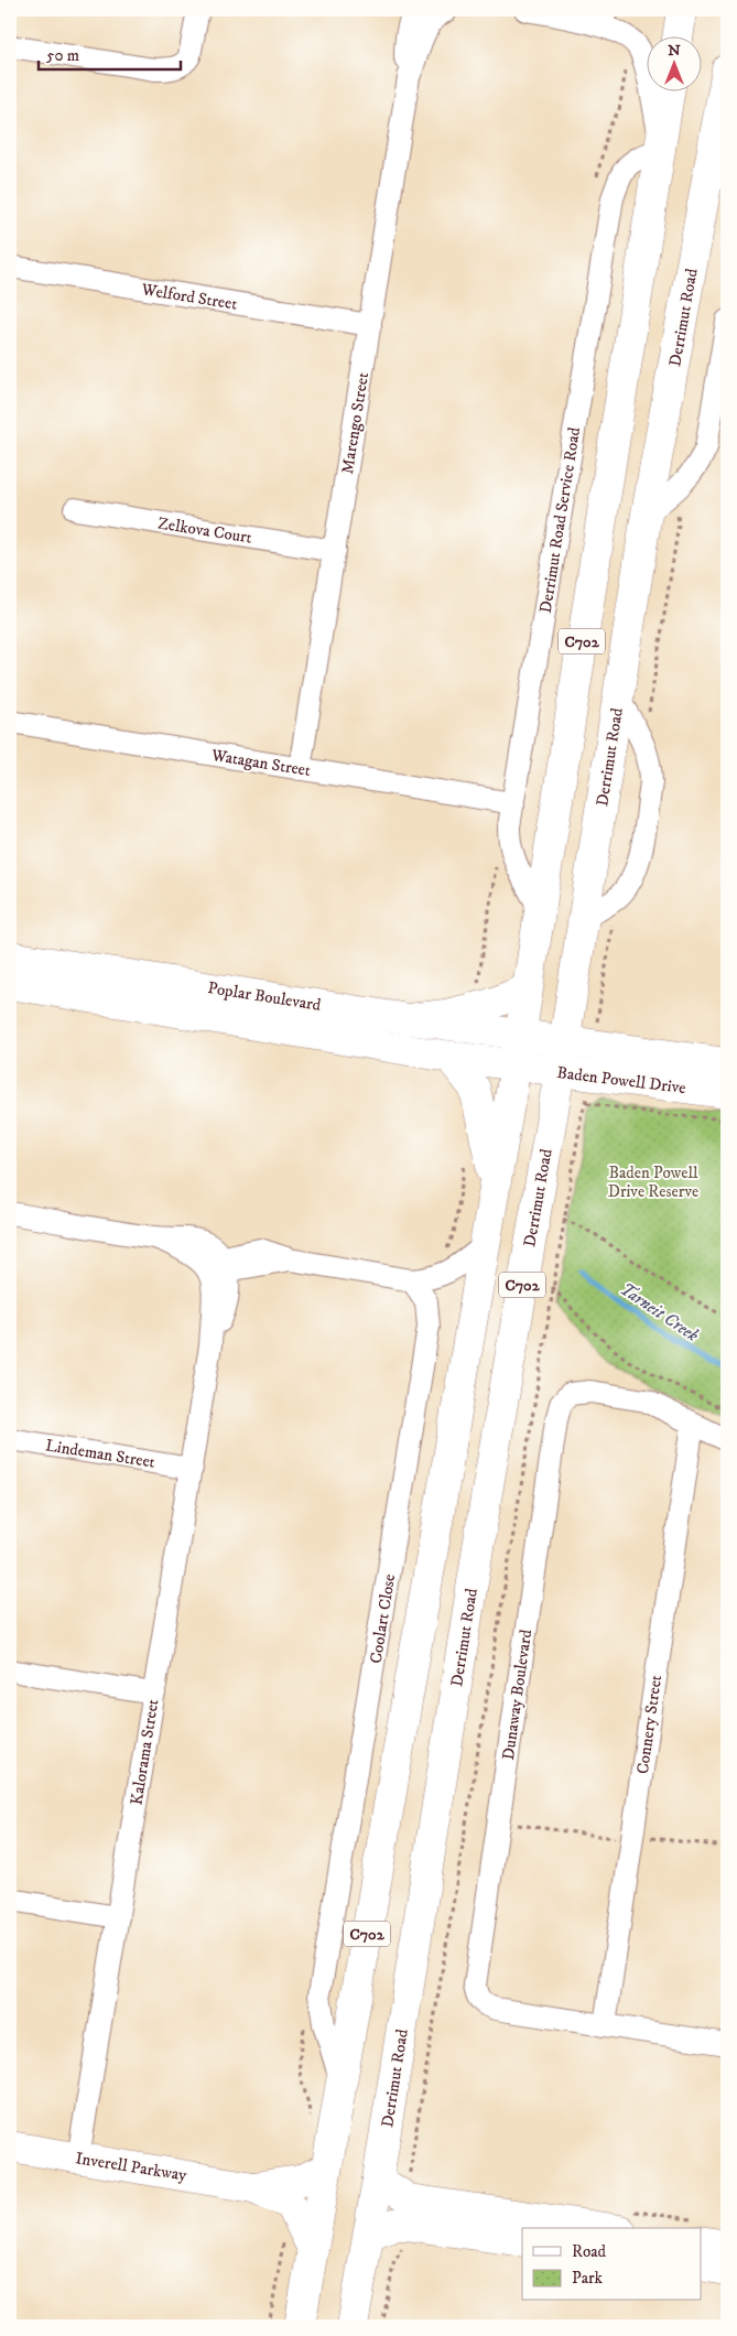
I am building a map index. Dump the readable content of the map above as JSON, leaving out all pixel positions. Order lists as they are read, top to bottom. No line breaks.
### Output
{"streets":{"main road":["Derrimut Road","C702","Poplar Boulevard","Baden Powell Drive","Inverell Parkway"],"street":["Welford Street","Marengo Street","Derrimut Road Service Road","Zelkova Court","Watagan Street","Lindeman Street","Coolart Close","Dunaway Boulevard","Connery Street","Kalorama Street"]},"crossings":[["Welford Street","Marengo Street"],["Derrimut Road","Baden Powell Drive"],["Marengo Street","Zelkova Court"],["Marengo Street","Watagan Street"],["Derrimut Road Service Road","C702"],["Derrimut Road Service Road","Watagan Street"],["C702","Poplar Boulevard"],["C702","Baden Powell Drive"],["C702","Coolart Close"],["C702","Inverell Parkway"],["Poplar Boulevard","Baden Powell Drive"],["Lindeman Street","Kalorama Street"],["Dunaway Boulevard","Connery Street"],["Kalorama Street","Inverell Parkway"]],"water":["Tarneit Creek"],"parks":["Baden Powell Drive Reserve"],"legend":["Road","Park"],"scale_bar":"50 m","north":"top"}
